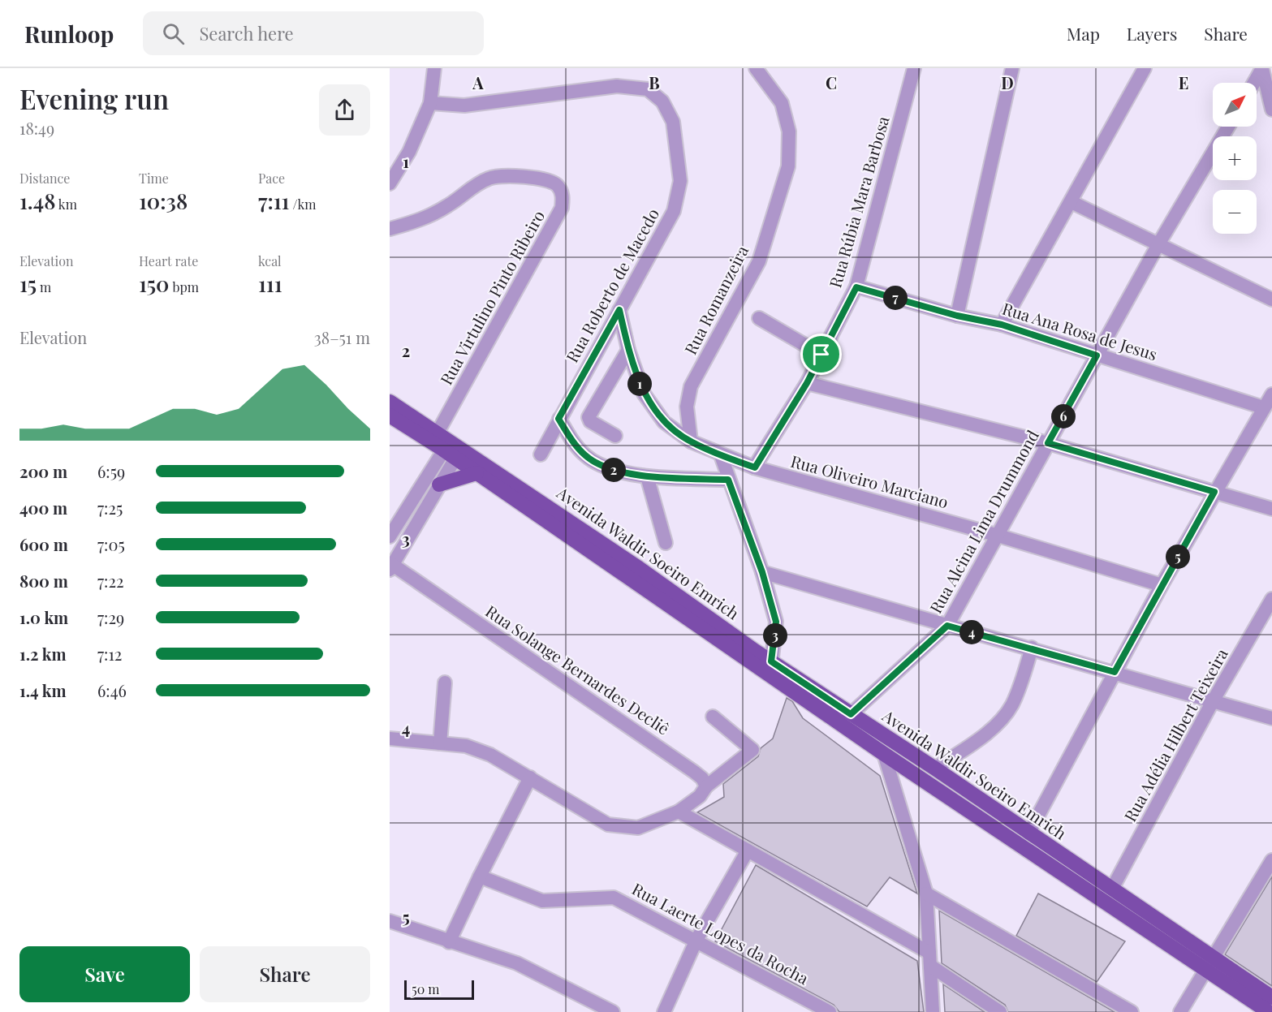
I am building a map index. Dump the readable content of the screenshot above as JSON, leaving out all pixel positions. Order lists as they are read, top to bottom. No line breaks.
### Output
{"streets":{"main road":["Avenida Waldir Soeiro Emrich"],"street":["Rua Rúbia Mara Barbosa","Rua Roberto de Macedo","Rua Virtulino Pinto Ribeiro","Rua Romanzeira","Rua Ana Rosa de Jesus","Rua Oliveiro Marciano","Rua Alcina Lima Drummond","Rua Solange Bernardes Decliê","Rua Adélia Hilbert Teixeira","Rua Laerte Lopes da Rocha"]},"crossings":[["Rua Rúbia Mara Barbosa","Rua Ana Rosa de Jesus"],["Rua Rúbia Mara Barbosa","Rua Oliveiro Marciano"],["Rua Roberto de Macedo","Rua Oliveiro Marciano"],["Rua Virtulino Pinto Ribeiro","Avenida Waldir Soeiro Emrich"],["Rua Romanzeira","Rua Oliveiro Marciano"],["Rua Ana Rosa de Jesus","Rua Alcina Lima Drummond"],["Rua Oliveiro Marciano","Rua Alcina Lima Drummond"],["Rua Alcina Lima Drummond","Avenida Waldir Soeiro Emrich"],["Avenida Waldir Soeiro Emrich","Rua Adélia Hilbert Teixeira"]],"scale_bar":"50 m","north":"top right","page":{"header":"Runloop","search":"Search here","nav":["Map","Layers","Share"],"heading":["Evening run","18:49"],"map_buttons":["+","−"],"stats":[["Distance","1.48 km"],["Time","10:38"],["Pace","7:11 /km"],["Elevation","15 m"],["Heart rate","150 bpm"],["kcal","111"]],"pins":["7","1","6","2","5","4","3"],"chart":["Elevation","38–51 m"],"list":[{"name":"200 m","note":"6:59"},{"name":"400 m","note":"7:25"},{"name":"600 m","note":"7:05"},{"name":"800 m","note":"7:22"},{"name":"1.0 km","note":"7:29"},{"name":"1.2 km","note":"7:12"},{"name":"1.4 km","note":"6:46"}],"buttons":["Save","Share"],"scale":"50 m"},"grid":{"columns":["A","B","C","D","E"],"rows":["1","2","3","4","5"]}}
